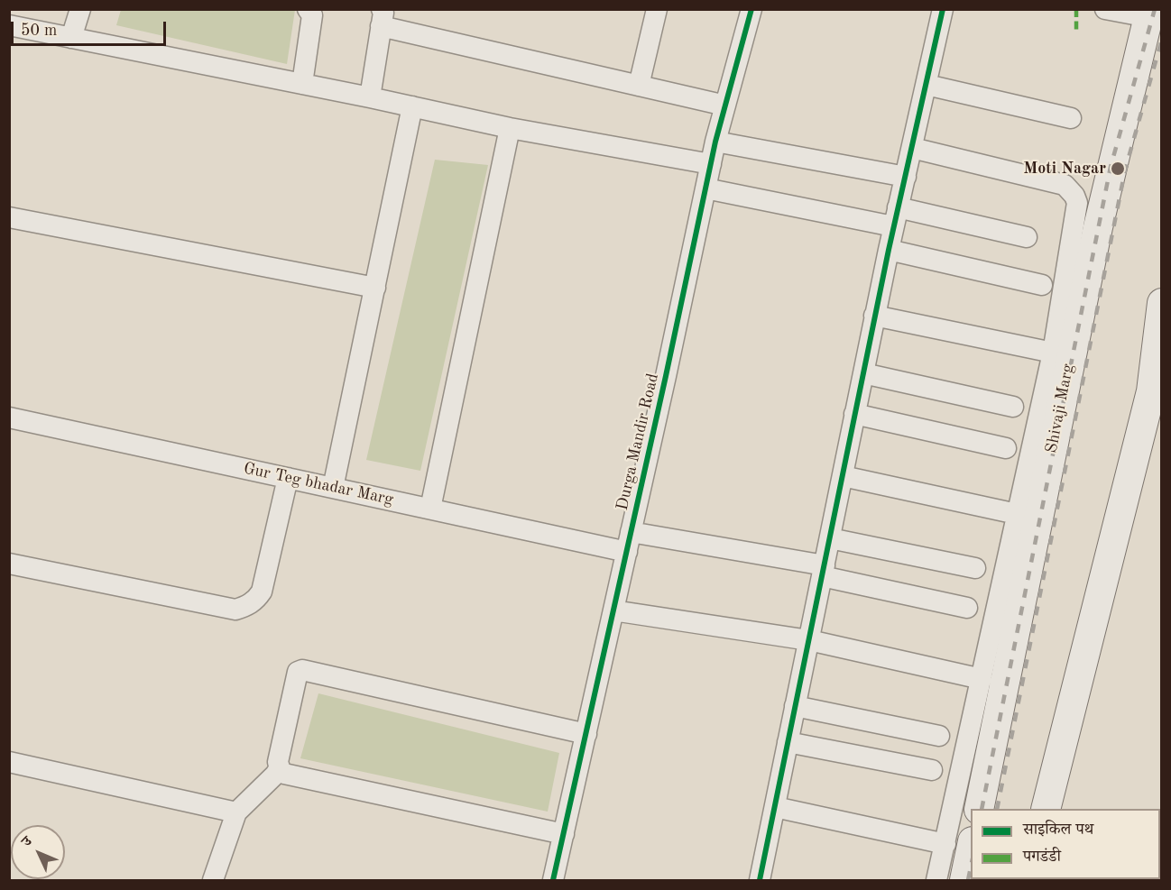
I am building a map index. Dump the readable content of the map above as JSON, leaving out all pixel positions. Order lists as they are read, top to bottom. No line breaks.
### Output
{"streets":{"main road":["Shivaji Marg"],"street":["Durga Mandir Road","Gur Teg bhadar Marg"]},"crossings":[["Durga Mandir Road","Gur Teg bhadar Marg"]],"places":["Moti Nagar"],"legend":["साइकिल पथ","पगडंडी"],"scale_bar":"50 m","north":"top left"}
